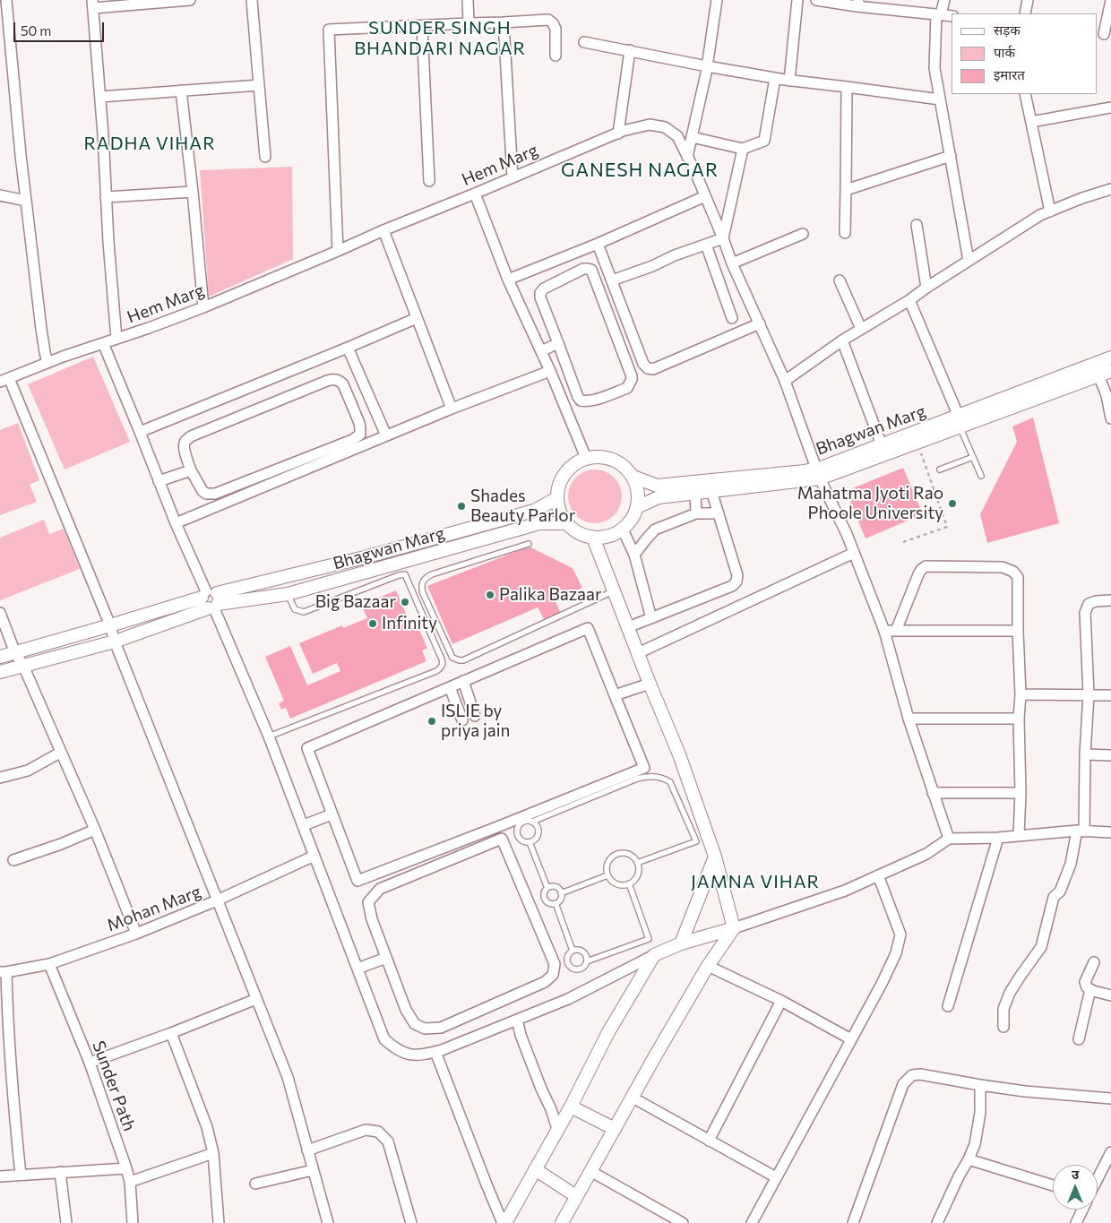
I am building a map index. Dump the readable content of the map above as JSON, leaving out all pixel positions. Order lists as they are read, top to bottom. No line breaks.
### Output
{"streets":{"street":["Hem Marg","Bhagwan Marg","Mohan Marg","Sunder Path"]},"crossings":[["Hem Marg","Bhagwan Marg"],["Mohan Marg","Sunder Path"]],"districts":["SUNDER SINGH BHANDARI NAGAR","RADHA VIHAR","GANESH NAGAR","JAMNA VIHAR"],"places":["Mahatma Jyoti Rao Phoole University","Shades Beauty Parlor","Palika Bazaar","Big Bazaar","Infinity","ISLIE by priya jain"],"legend":["सड़क","पार्क","इमारत"],"scale_bar":"50 m","north":"top"}
